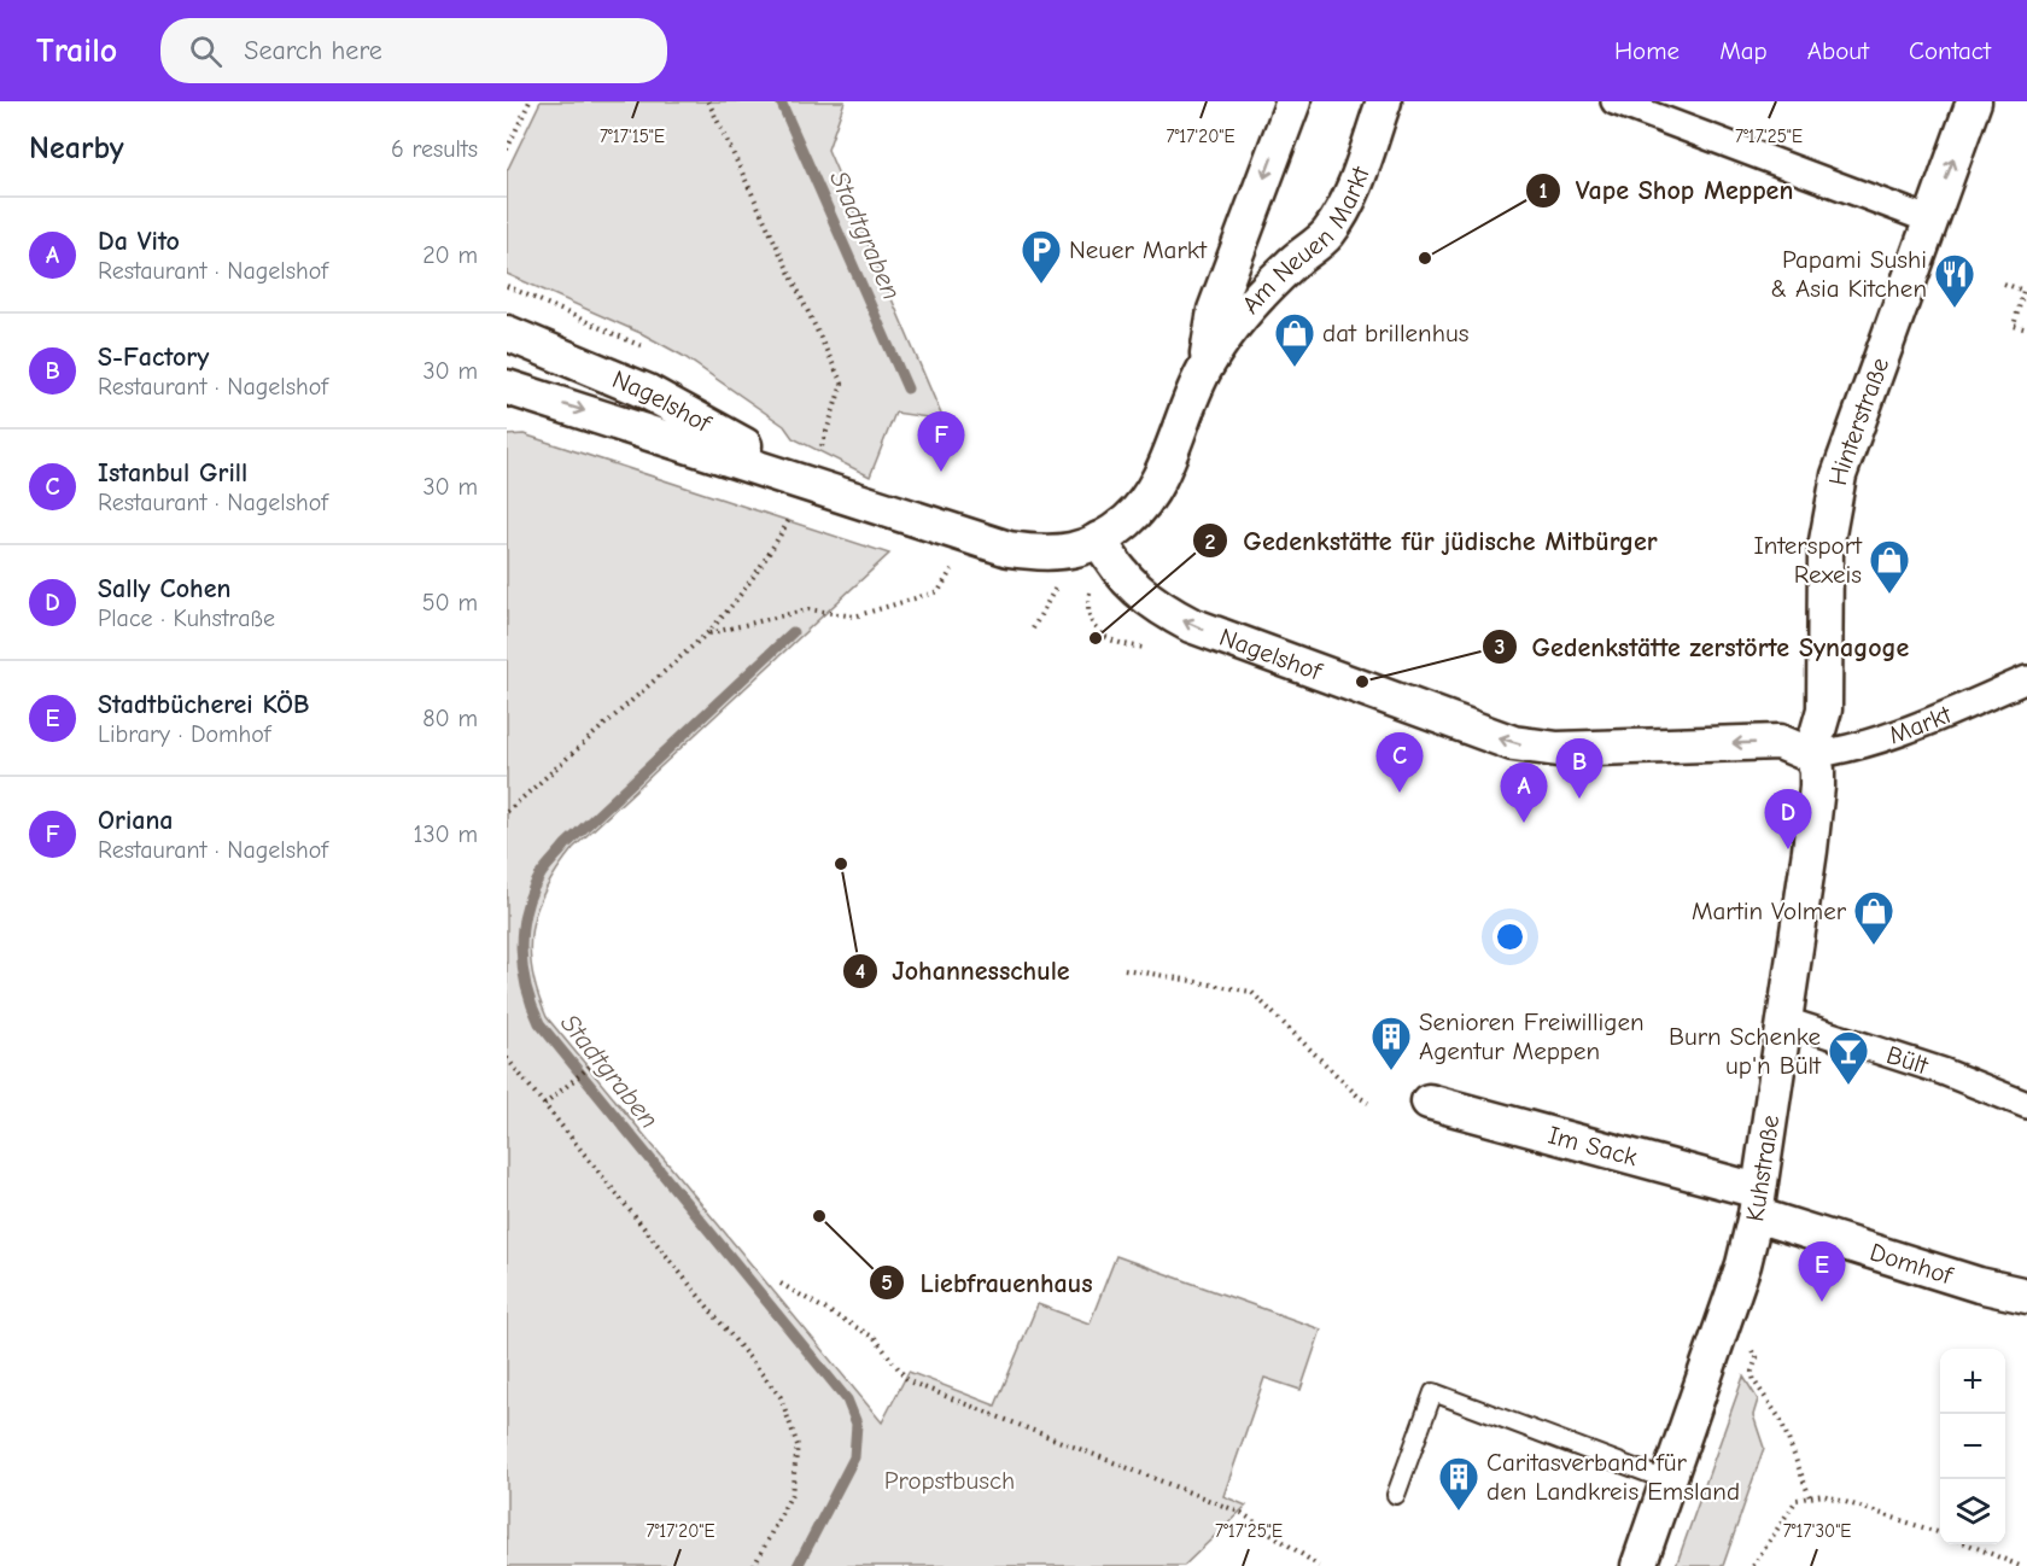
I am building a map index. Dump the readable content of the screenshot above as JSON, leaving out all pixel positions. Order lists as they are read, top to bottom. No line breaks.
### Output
{"streets":{"street":["Am Neuen Markt","Nagelshof","Hinterstraße","Markt","Bült","Im Sack","Kuhstraße","Domhof"]},"crossings":[["Am Neuen Markt","Nagelshof"],["Nagelshof","Hinterstraße"],["Nagelshof","Markt"],["Nagelshof","Kuhstraße"],["Hinterstraße","Markt"],["Hinterstraße","Kuhstraße"],["Markt","Kuhstraße"],["Bült","Kuhstraße"],["Im Sack","Kuhstraße"],["Im Sack","Domhof"],["Kuhstraße","Domhof"]],"water":["Stadtgraben"],"parks":["Propstbusch"],"places":{"other":["Vape Shop Meppen","Gedenkstätte für jüdische Mitbürger","Gedenkstätte zerstörte Synagoge","Johannesschule","Liebfrauenhaus"],"parking":["Neuer Markt"],"restaurant":["Papami Sushi & Asia Kitchen"],"shop":["dat brillenhus","Intersport Rexeis","Martin Volmer"],"building":["Senioren Freiwilligen Agentur Meppen","Caritasverband für den Landkreis Emsland"],"bar":["Burn Schenke up'n Bült"]},"page":{"header":"Trailo","search":"Search here","nav":["Home","Map","About","Contact"],"heading":["Nearby","6 results"],"list":[{"mark":"A","name":"Da Vito","note":"Restaurant · Nagelshof","value":"20 m"},{"mark":"B","name":"S-Factory","note":"Restaurant · Nagelshof","value":"30 m"},{"mark":"C","name":"Istanbul Grill","note":"Restaurant · Nagelshof","value":"30 m"},{"mark":"D","name":"Sally Cohen","note":"Place · Kuhstraße","value":"50 m"},{"mark":"E","name":"Stadtbücherei KÖB","note":"Library · Domhof","value":"80 m"},{"mark":"F","name":"Oriana","note":"Restaurant · Nagelshof","value":"130 m"}],"pins":["F","C","B","A","D","E"],"map_buttons":["+","−"]},"coordinates":["7°17'15\"E","7°17'20\"E","7°17'25\"E","7°17'30\"E"]}
